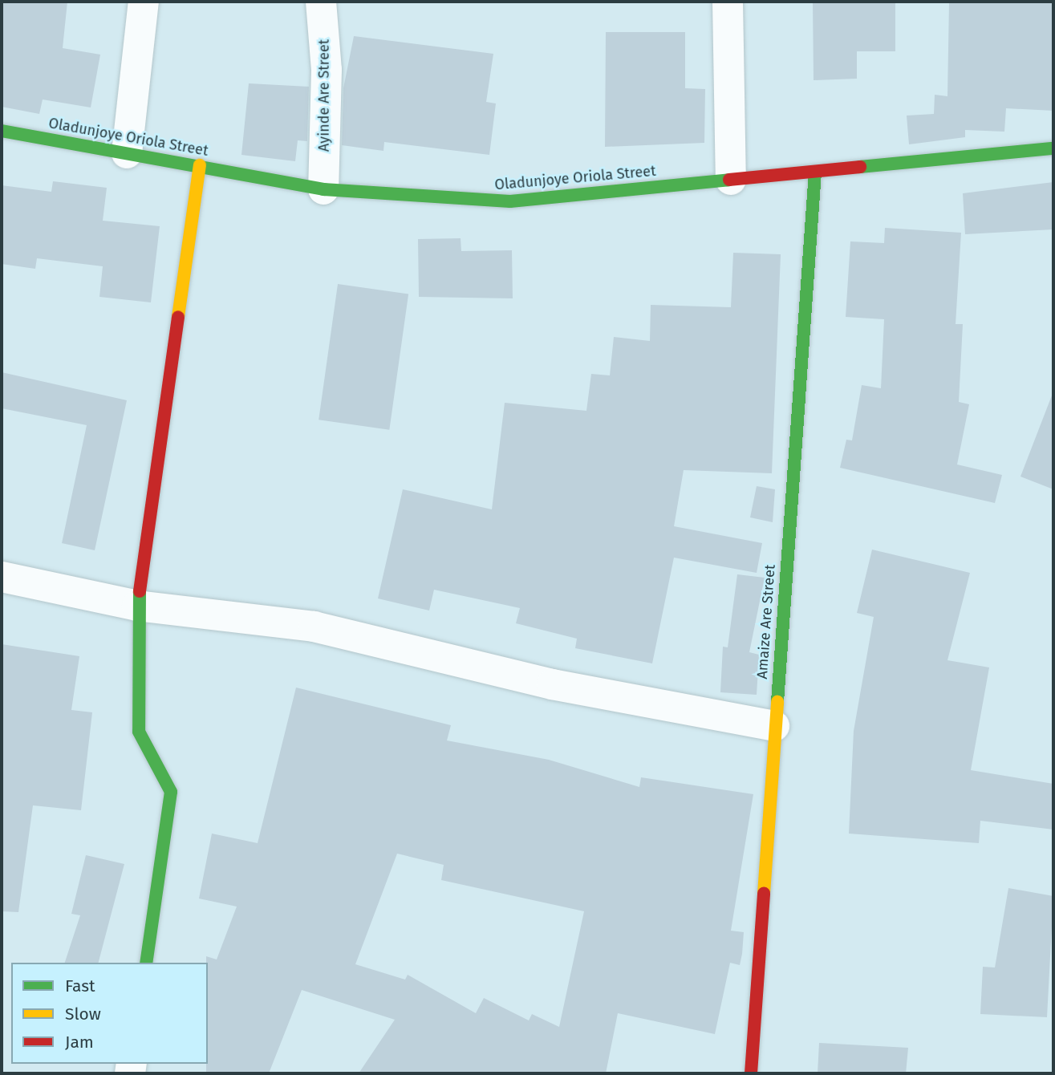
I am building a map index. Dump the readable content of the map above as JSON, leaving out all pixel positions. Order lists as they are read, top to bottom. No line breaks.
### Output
{"streets":{"street":["Ayinde Are Street","Oladunjoye Oriola Street","Amaize Are Street"]},"crossings":[["Ayinde Are Street","Oladunjoye Oriola Street"],["Oladunjoye Oriola Street","Amaize Are Street"]],"legend":["Fast","Slow","Jam"]}
